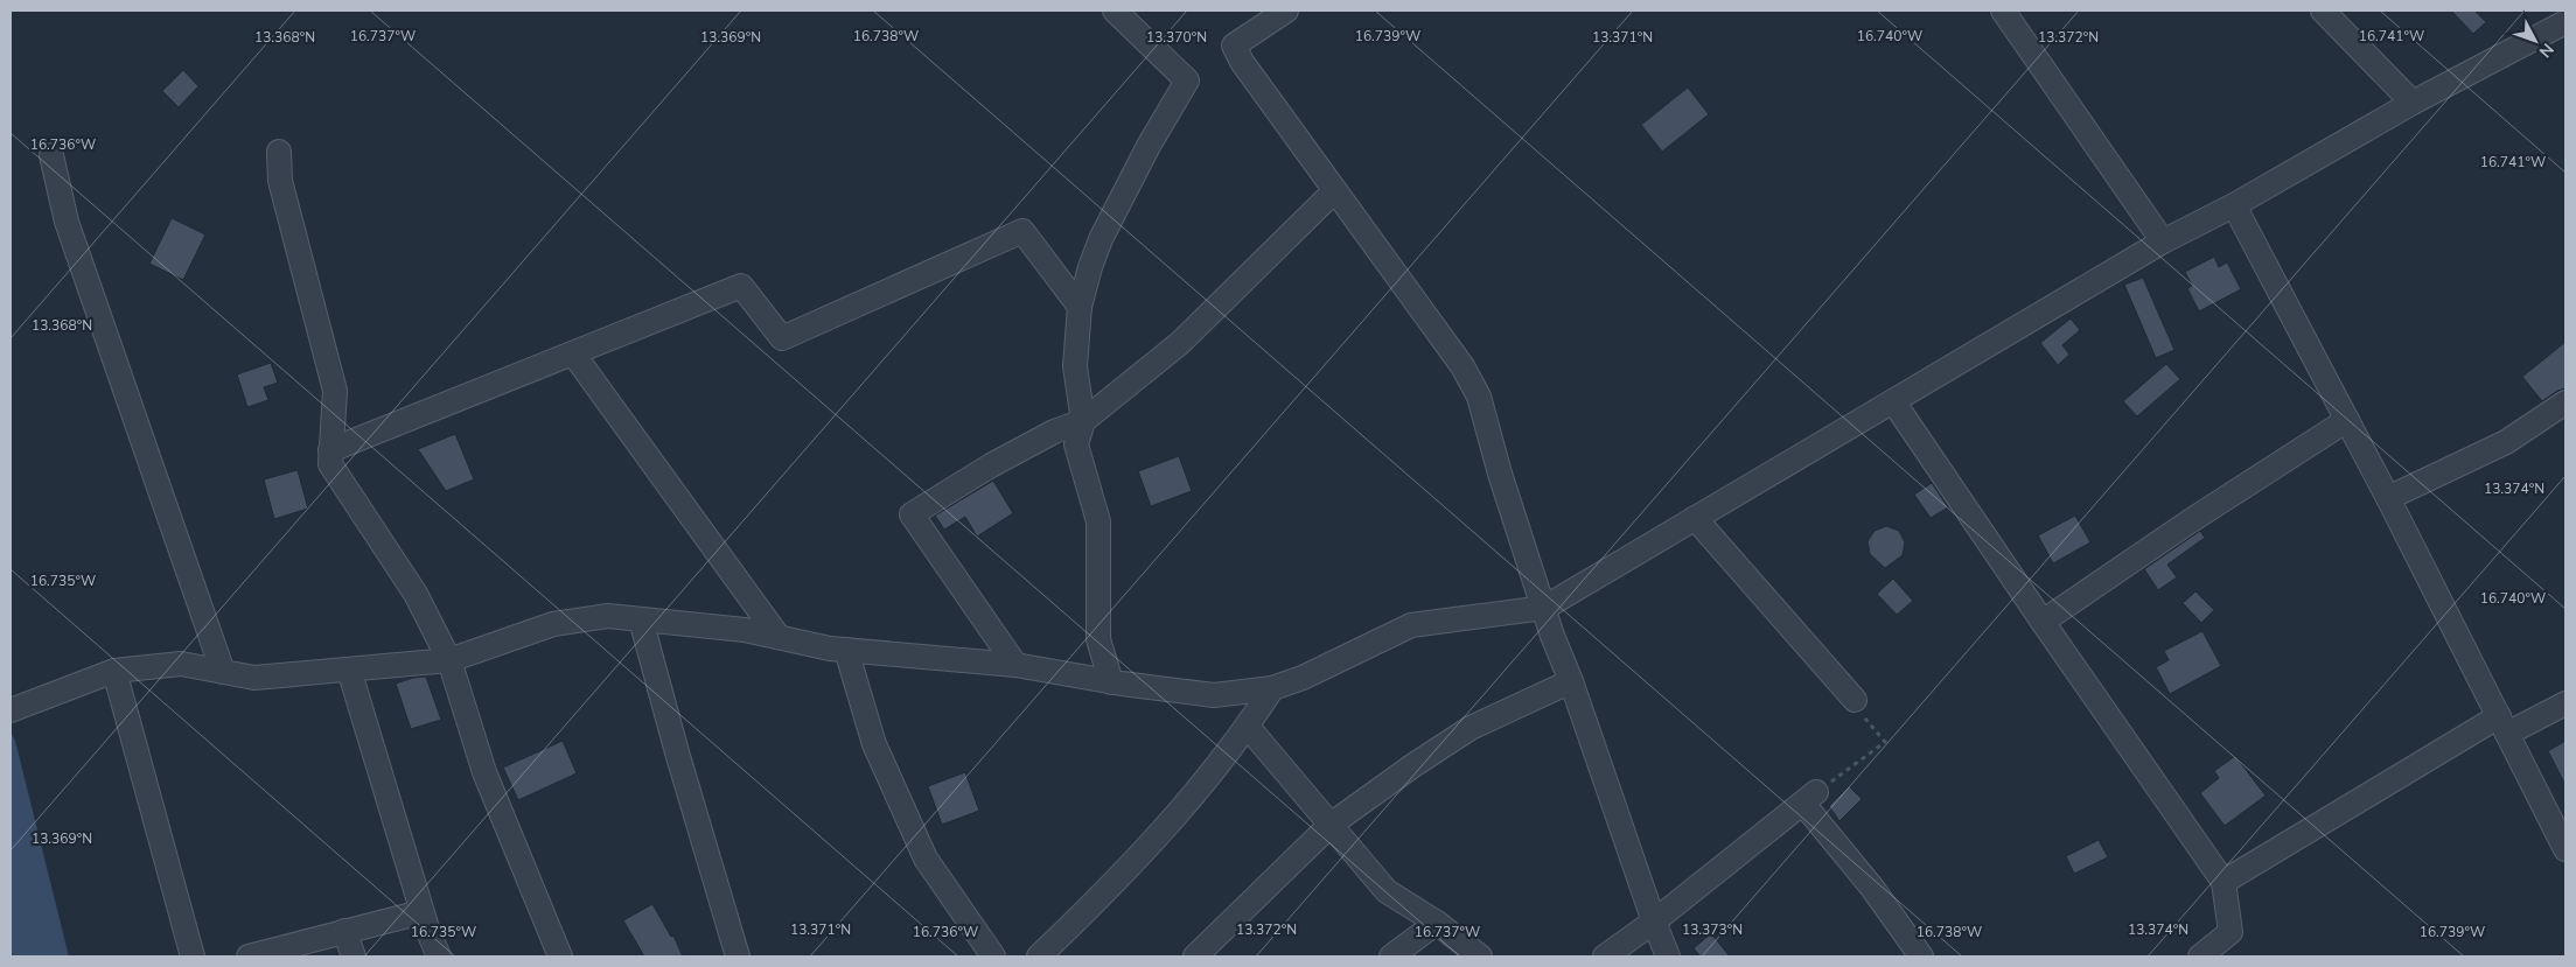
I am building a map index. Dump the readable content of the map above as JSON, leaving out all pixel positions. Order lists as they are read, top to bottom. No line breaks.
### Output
{"north":"bottom right","coordinates":["16.737°W","16.738°W","16.739°W","16.740°W","16.741°W","13.368°N","13.369°N","13.370°N","13.371°N","13.372°N","16.736°W","13.374°N","16.735°W","13.373°N"]}
